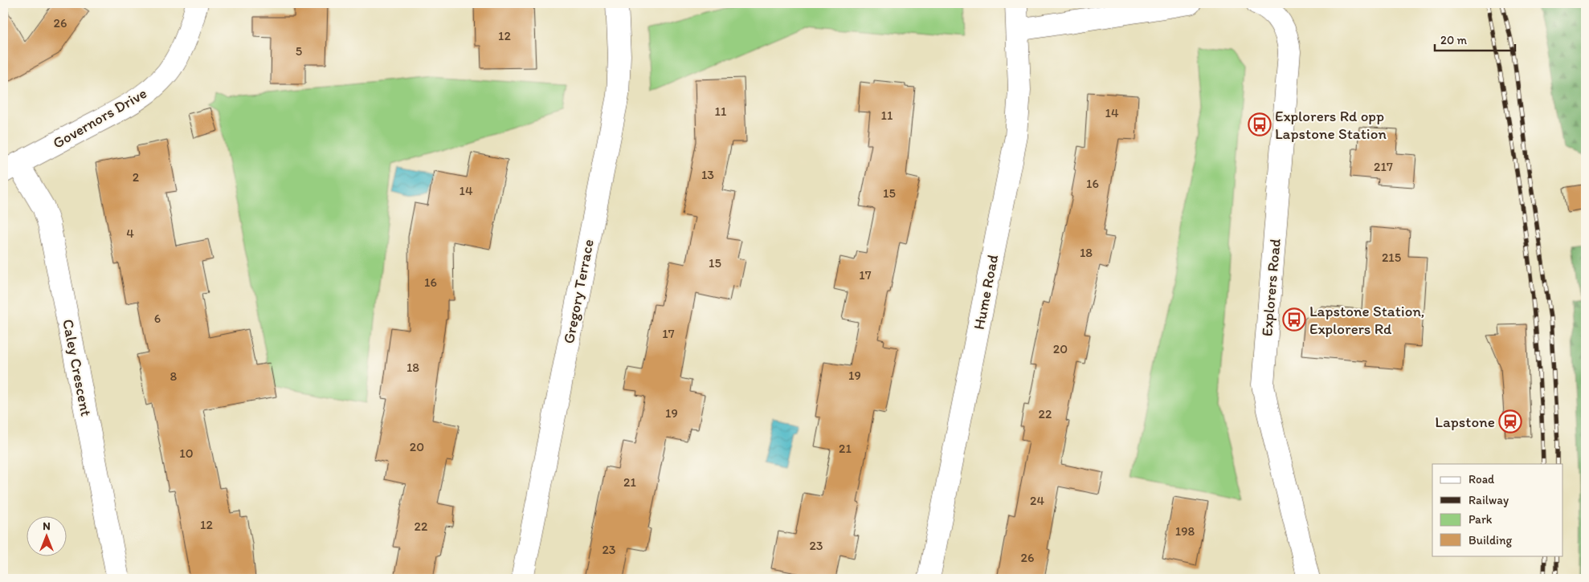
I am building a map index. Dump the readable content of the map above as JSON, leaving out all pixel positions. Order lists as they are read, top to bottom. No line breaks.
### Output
{"streets":{"street":["Governors Drive","Explorers Road","Gregory Terrace","Hume Road","Caley Crescent"]},"crossings":[["Governors Drive","Caley Crescent"]],"places":{"bus stop":["Explorers Rd opp Lapstone Station","Lapstone Station, Explorers Rd"],"station":["Lapstone"]},"house_numbers":["26","12","5","11","14","11","217","13","2","16","14","15","4","18","215","15","17","16","6","17","20","18","19","8","19","22","20","21","10","21","24","12","22","198","23","23","26"],"legend":["Road","Railway","Park","Building"],"scale_bar":"20 m","north":"top"}
